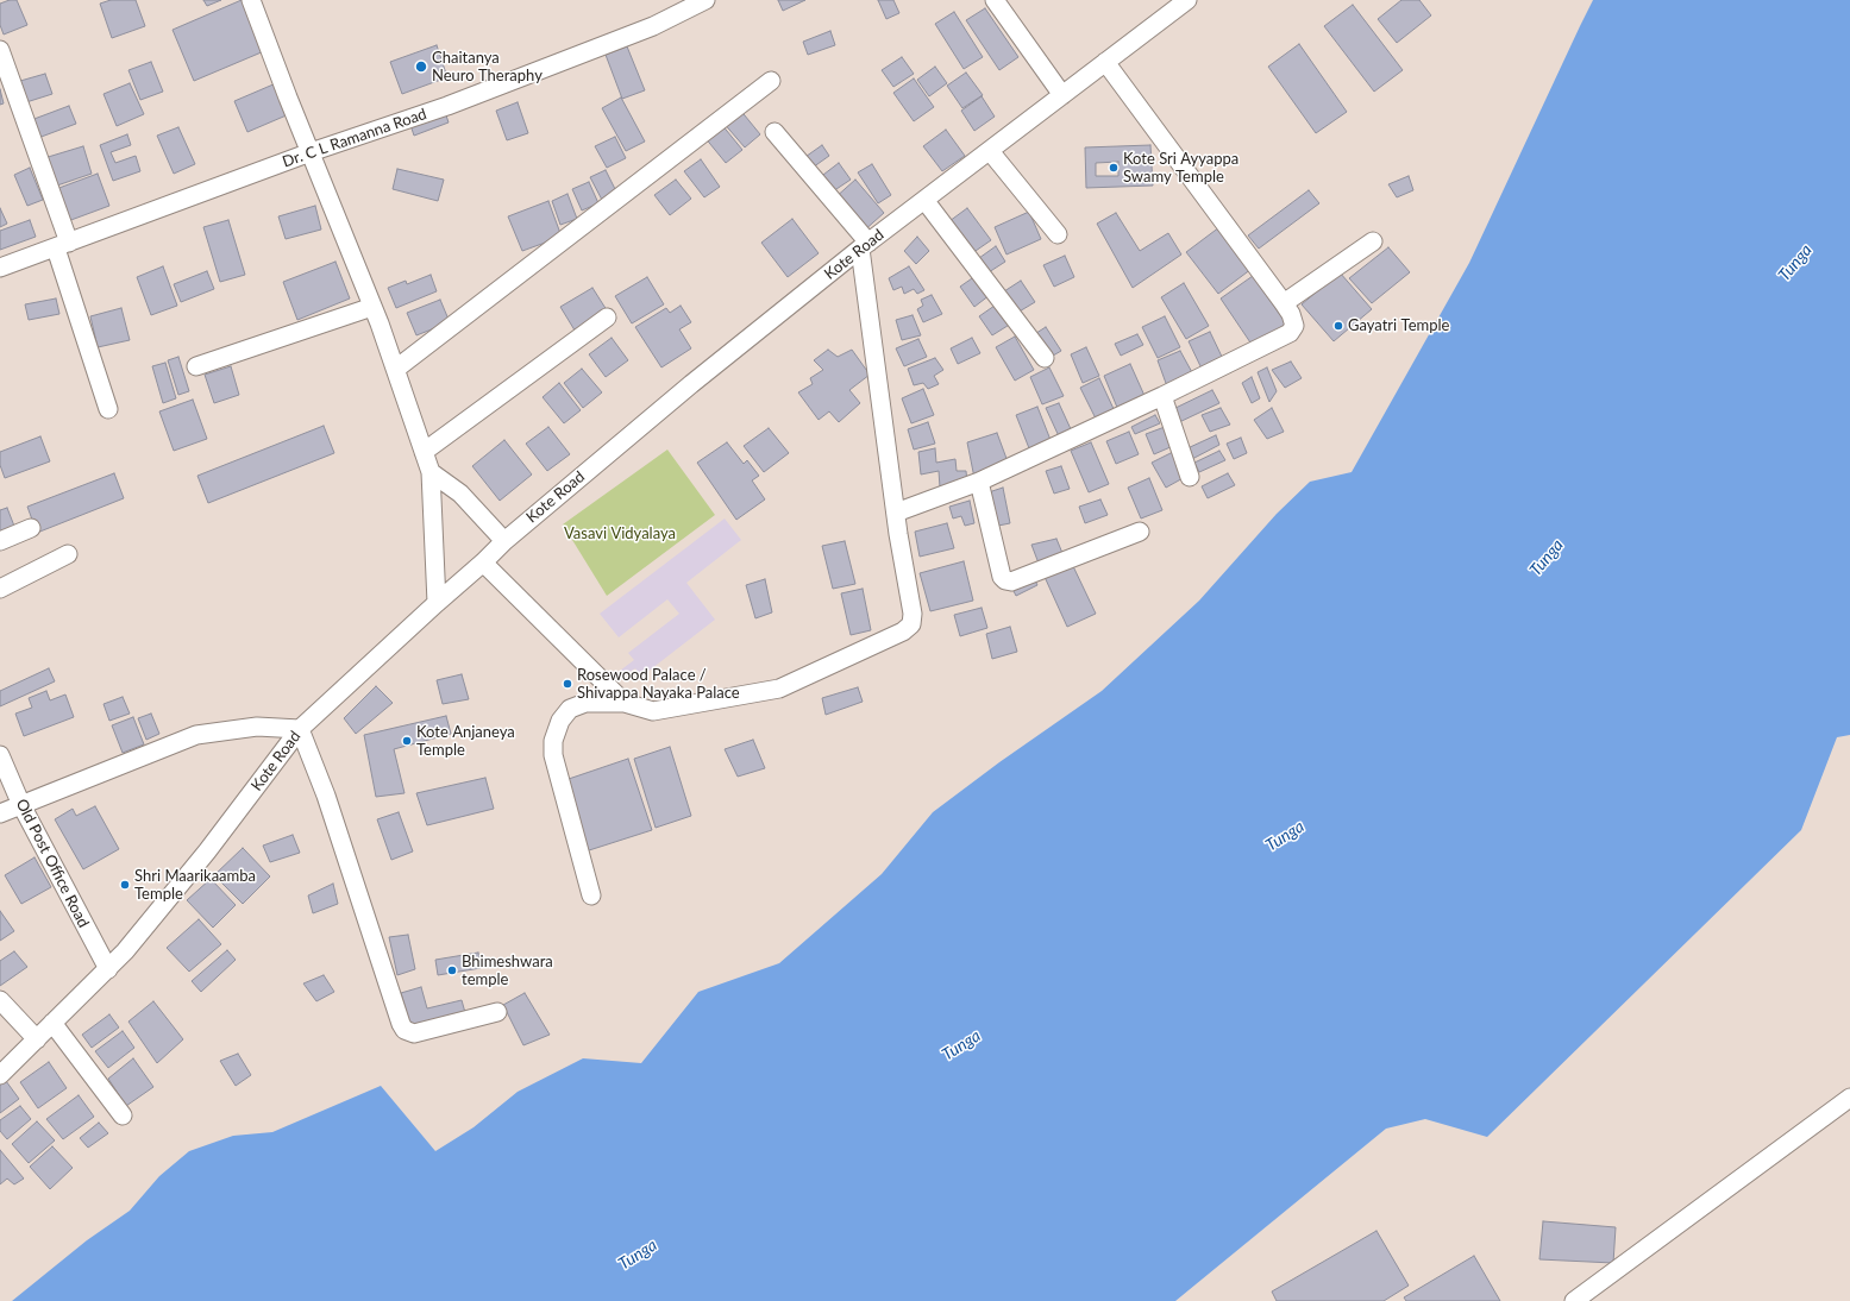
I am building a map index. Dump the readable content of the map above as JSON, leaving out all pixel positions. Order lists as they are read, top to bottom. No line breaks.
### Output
{"streets":{"street":["Dr. C L Ramanna Road","Kote Road","Old Post Office Road"]},"crossings":[["Kote Road","Old Post Office Road"]],"water":["Tunga"],"parks":["Vasavi Vidyalaya"],"places":["Chaitanya Neuro Theraphy","Kote Sri Ayyappa Swamy Temple","Gayatri Temple","Rosewood Palace / Shivappa Nayaka Palace","Kote Anjaneya Temple","Shri Maarikaamba Temple","Bhimeshwara temple"]}
